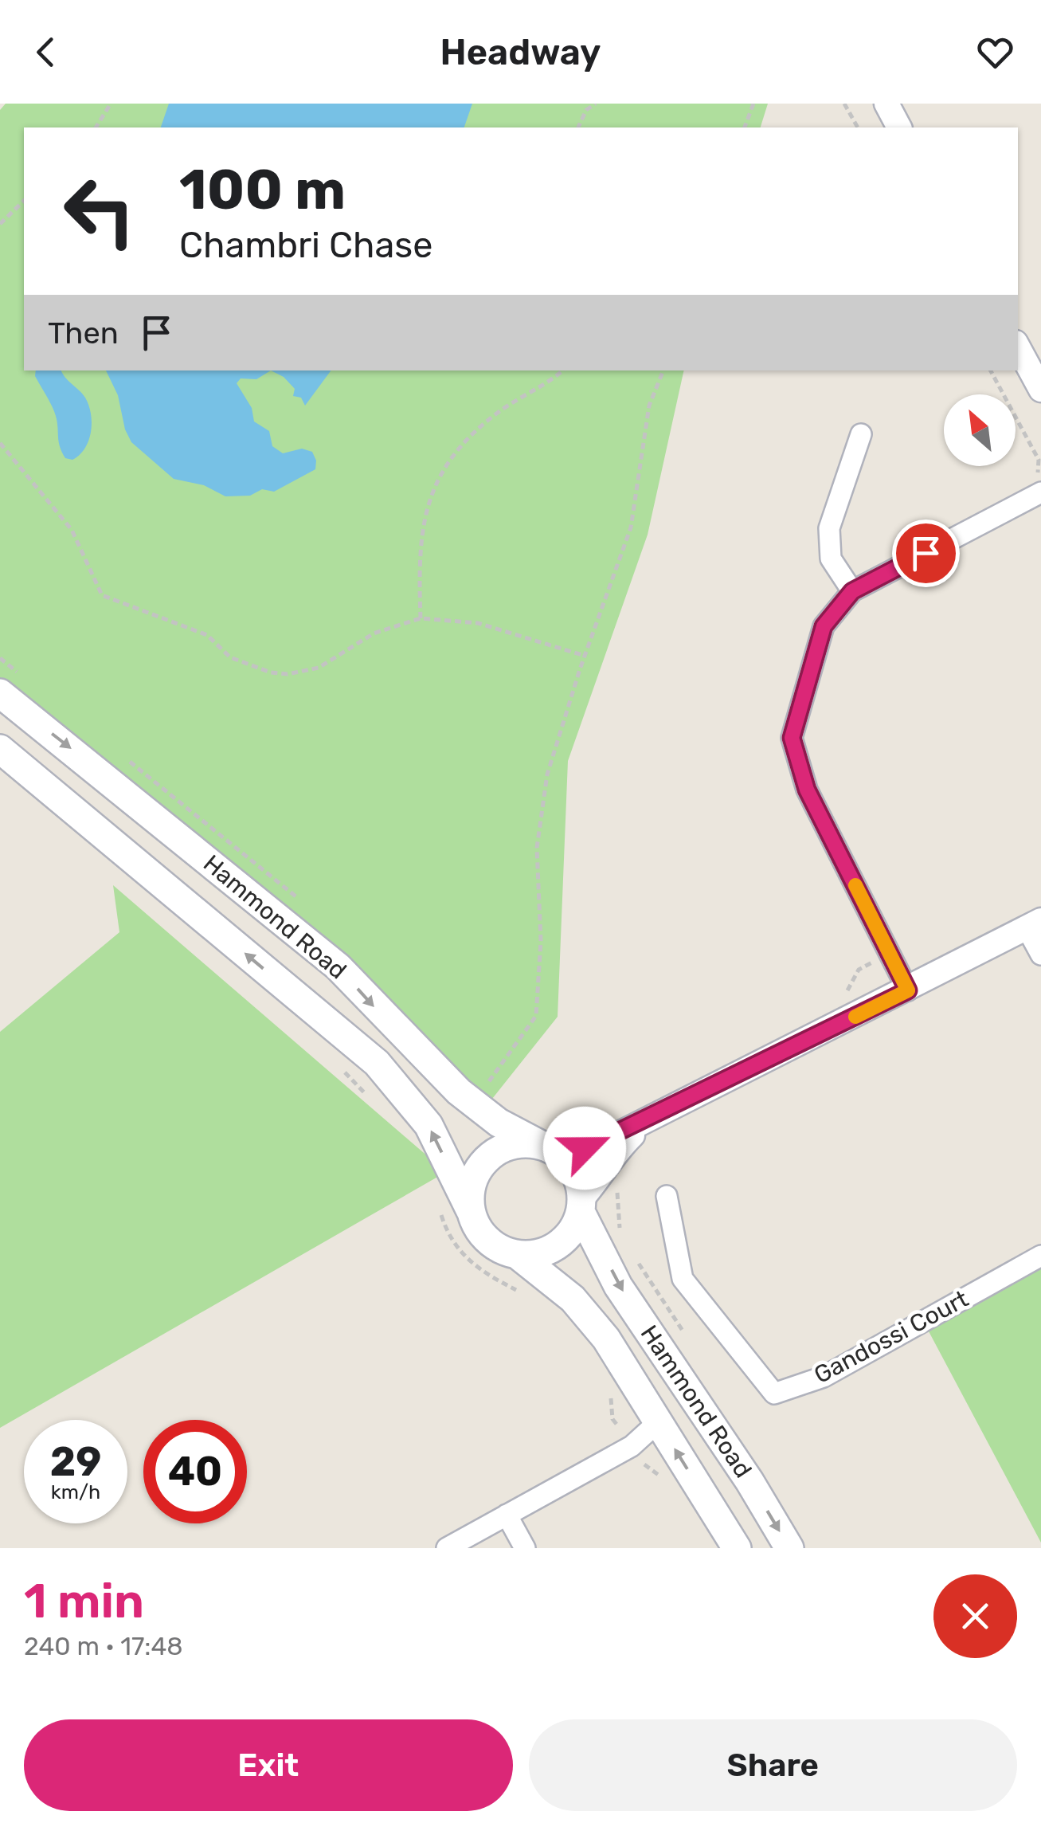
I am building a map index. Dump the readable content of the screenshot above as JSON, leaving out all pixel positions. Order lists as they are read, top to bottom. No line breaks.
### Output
{"streets":{"main road":["Hammond Road"],"street":["Gandossi Court"]},"north":"top left","page":{"header":"Headway","turn":["100 m","Chambri Chase"],"then":"Then","speed":"29 km/h","limit":"40","heading":["1 min","240 m · 17:48"],"buttons":["Exit","Share"]}}
